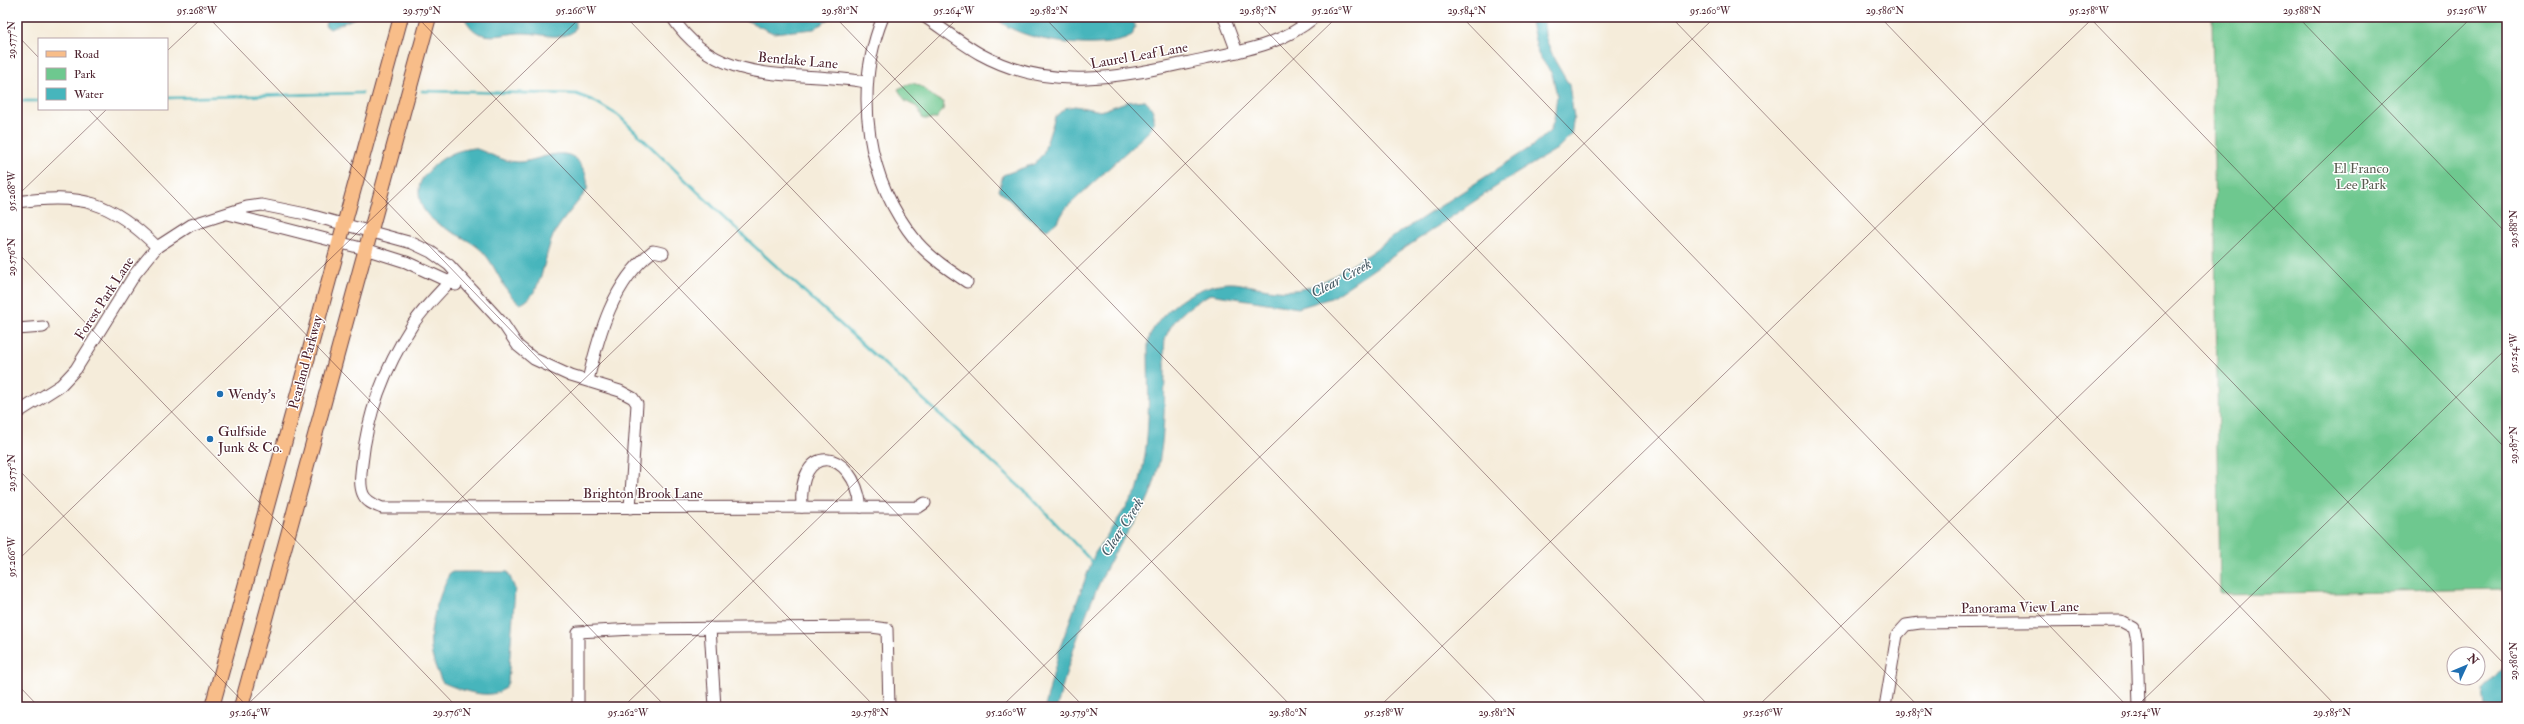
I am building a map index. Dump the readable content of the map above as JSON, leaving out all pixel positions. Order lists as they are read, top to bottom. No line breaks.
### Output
{"streets":{"main road":["Pearland Parkway"],"street":["Laurel Leaf Lane","Bentlake Lane","Forest Park Lane","Brighton Brook Lane","Panorama View Lane"]},"crossings":[["Forest Park Lane","Pearland Parkway"],["Forest Park Lane","Brighton Brook Lane"]],"water":["Clear Creek"],"parks":["El Franco Lee Park"],"places":["Wendy's","Gulfside Junk & Co."],"legend":["Road","Park","Water"],"north":"top right","coordinates":["95.268°W","29.579°N","95.266°W","29.581°N","95.264°W","29.582°N","29.583°N","95.262°W","29.584°N","95.260°W","29.586°N","95.258°W","29.588°N","95.256°W","29.577°N","29.576°N","95.254°W","29.587°N","29.575°N","29.578°N","29.580°N","29.585°N"]}
